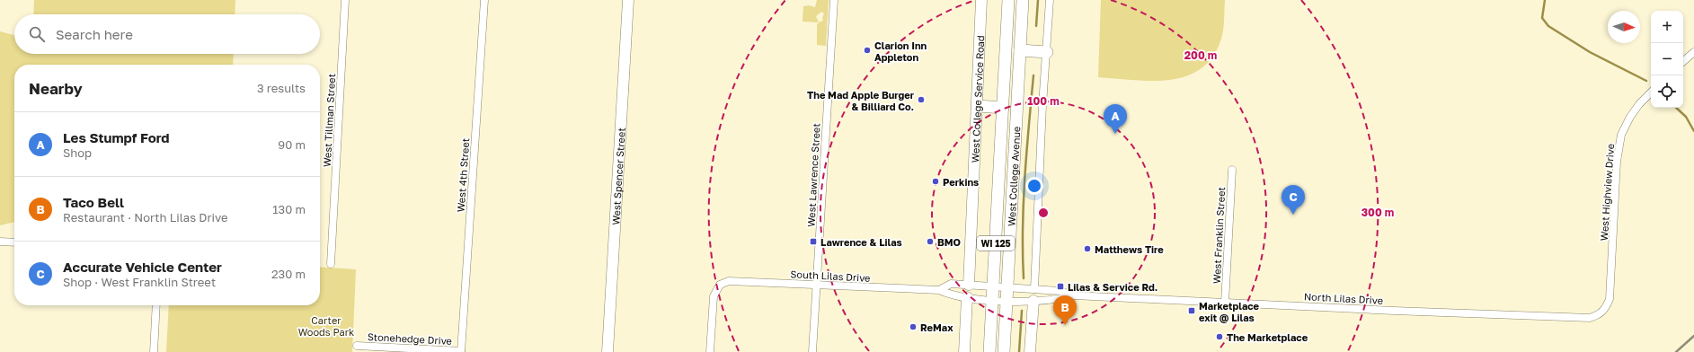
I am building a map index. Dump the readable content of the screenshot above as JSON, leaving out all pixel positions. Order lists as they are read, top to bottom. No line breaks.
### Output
{"streets":{"main road":["West College Avenue","WI 125"],"street":["West College Service Road","West Tillman Street","West 4th Street","West Lawrence Street","West Spencer Street","West Highview Drive","West Franklin Street","South Lilas Drive","North Lilas Drive","Stonehedge Drive"]},"crossings":[["West College Service Road","South Lilas Drive"],["West 4th Street","Stonehedge Drive"],["West Lawrence Street","South Lilas Drive"],["West College Avenue","South Lilas Drive"],["West College Avenue","North Lilas Drive"],["West Highview Drive","North Lilas Drive"],["West Franklin Street","North Lilas Drive"],["South Lilas Drive","North Lilas Drive"]],"parks":["Carter Woods Park"],"places":{"other":["Clarion Inn Appleton","The Mad Apple Burger & Billiard Co.","Perkins","BMO","Matthews Tire","ReMax","The Marketplace"],"transit":["Lawrence & Lilas","Lilas & Service Rd.","Marketplace exit @ Lilas"]},"north":"right","page":{"map_buttons":["+","−"],"search":"Search here","heading":["Nearby","3 results"],"pins":["A","C","B"],"list":[{"mark":"A","name":"Les Stumpf Ford","note":"Shop","value":"90 m"},{"mark":"B","name":"Taco Bell","note":"Restaurant · North Lilas Drive","value":"130 m"},{"mark":"C","name":"Accurate Vehicle Center","note":"Shop · West Franklin Street","value":"230 m"}]},"rings":["200 m","100 m","300 m"]}
